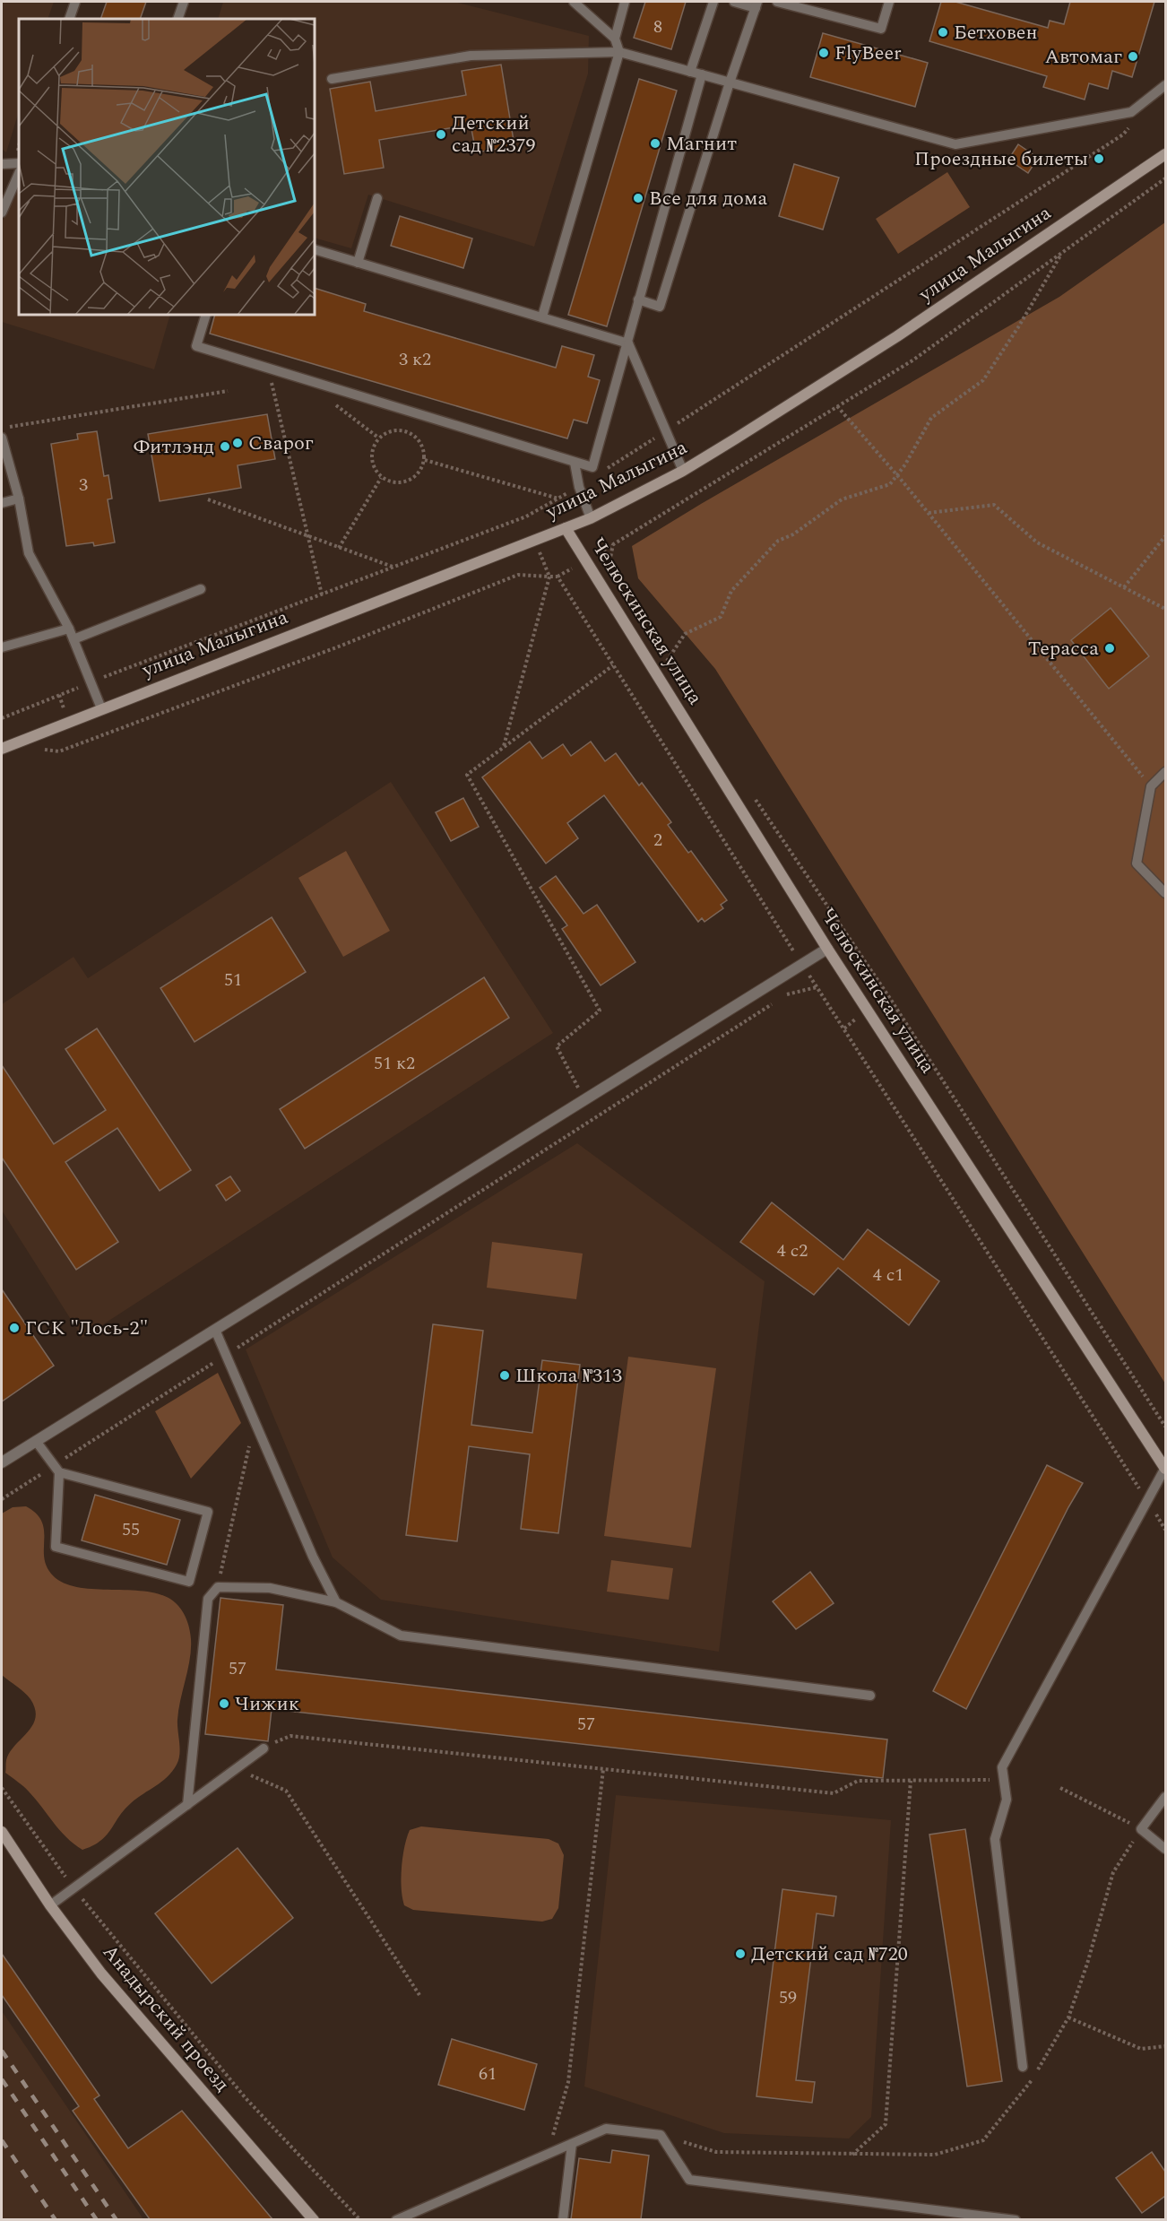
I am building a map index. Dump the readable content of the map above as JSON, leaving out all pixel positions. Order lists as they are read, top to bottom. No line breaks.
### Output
{"streets":{"street":["улица Малыгина","Челюскинская улица","Анадырский проезд"]},"crossings":[["улица Малыгина","Челюскинская улица"]],"places":["Бетховен","FlyBeer","Автомаг","Детский сад №2379","Магнит","Проездные билеты","Все для дома","Сварог","Фитлэнд","Терасса","ГСК \"Лось-2\"","Школа №313","Чижик","Детский сад №720"],"house_numbers":["8","3 к2","3","2","51","51 к2","4 с2","4 с1","55","57","57","59","61"]}
